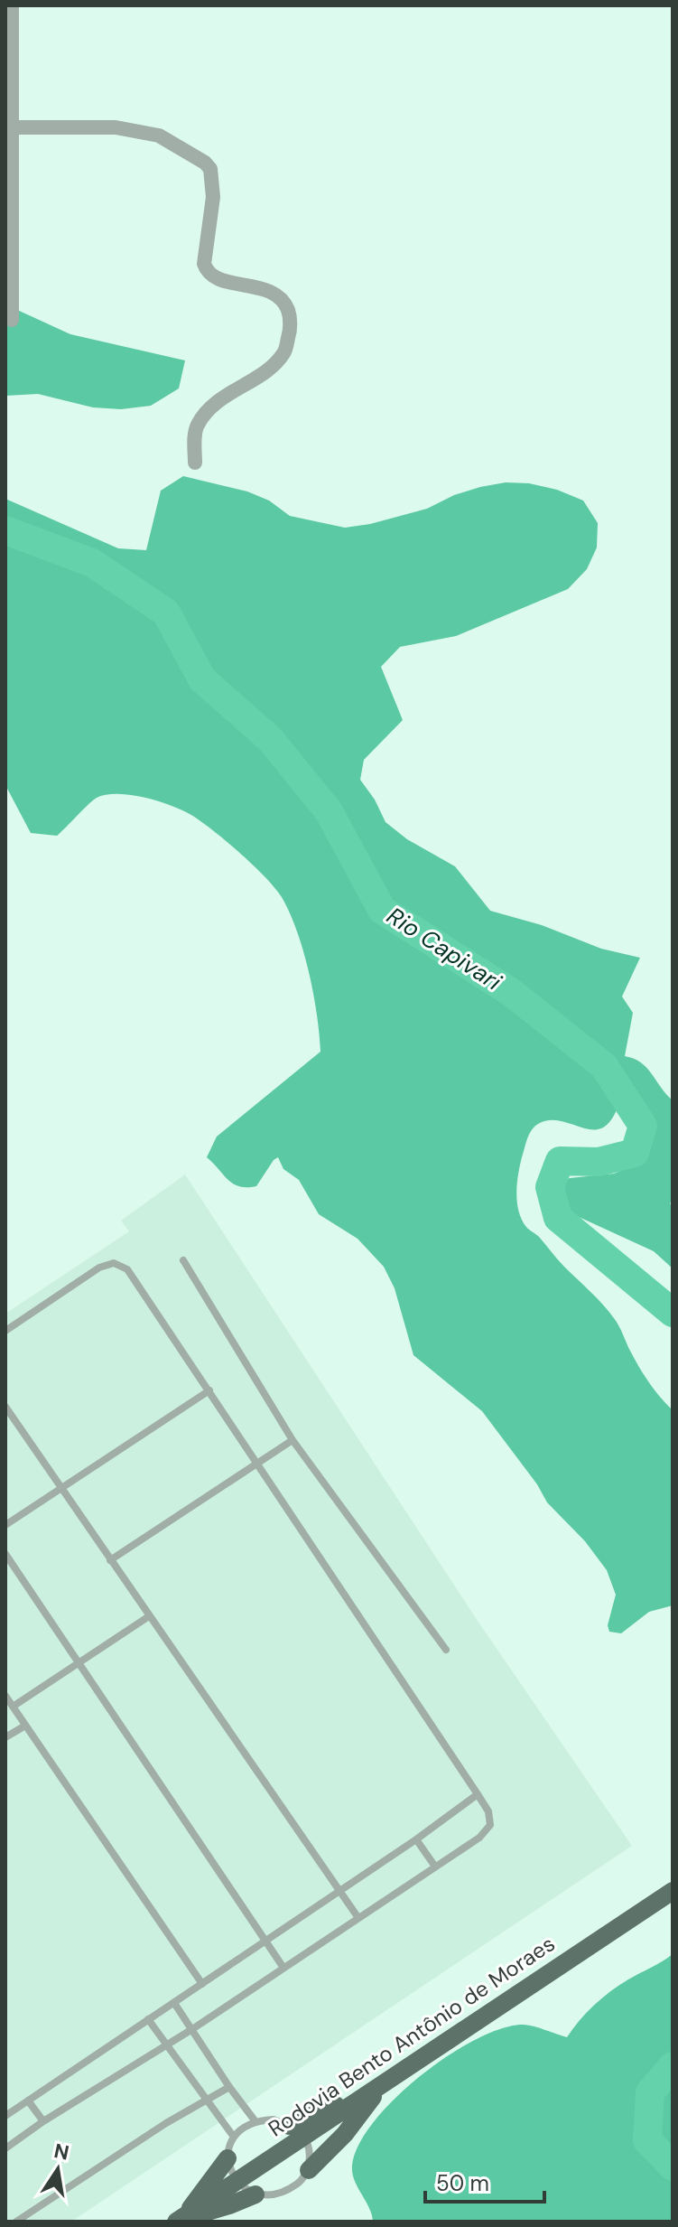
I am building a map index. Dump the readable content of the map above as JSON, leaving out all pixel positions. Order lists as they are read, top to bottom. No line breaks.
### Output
{"streets":{"main road":["Rodovia Bento Antônio de Moraes"]},"water":["Rio Capivari"],"scale_bar":"50 m","north":"top"}
